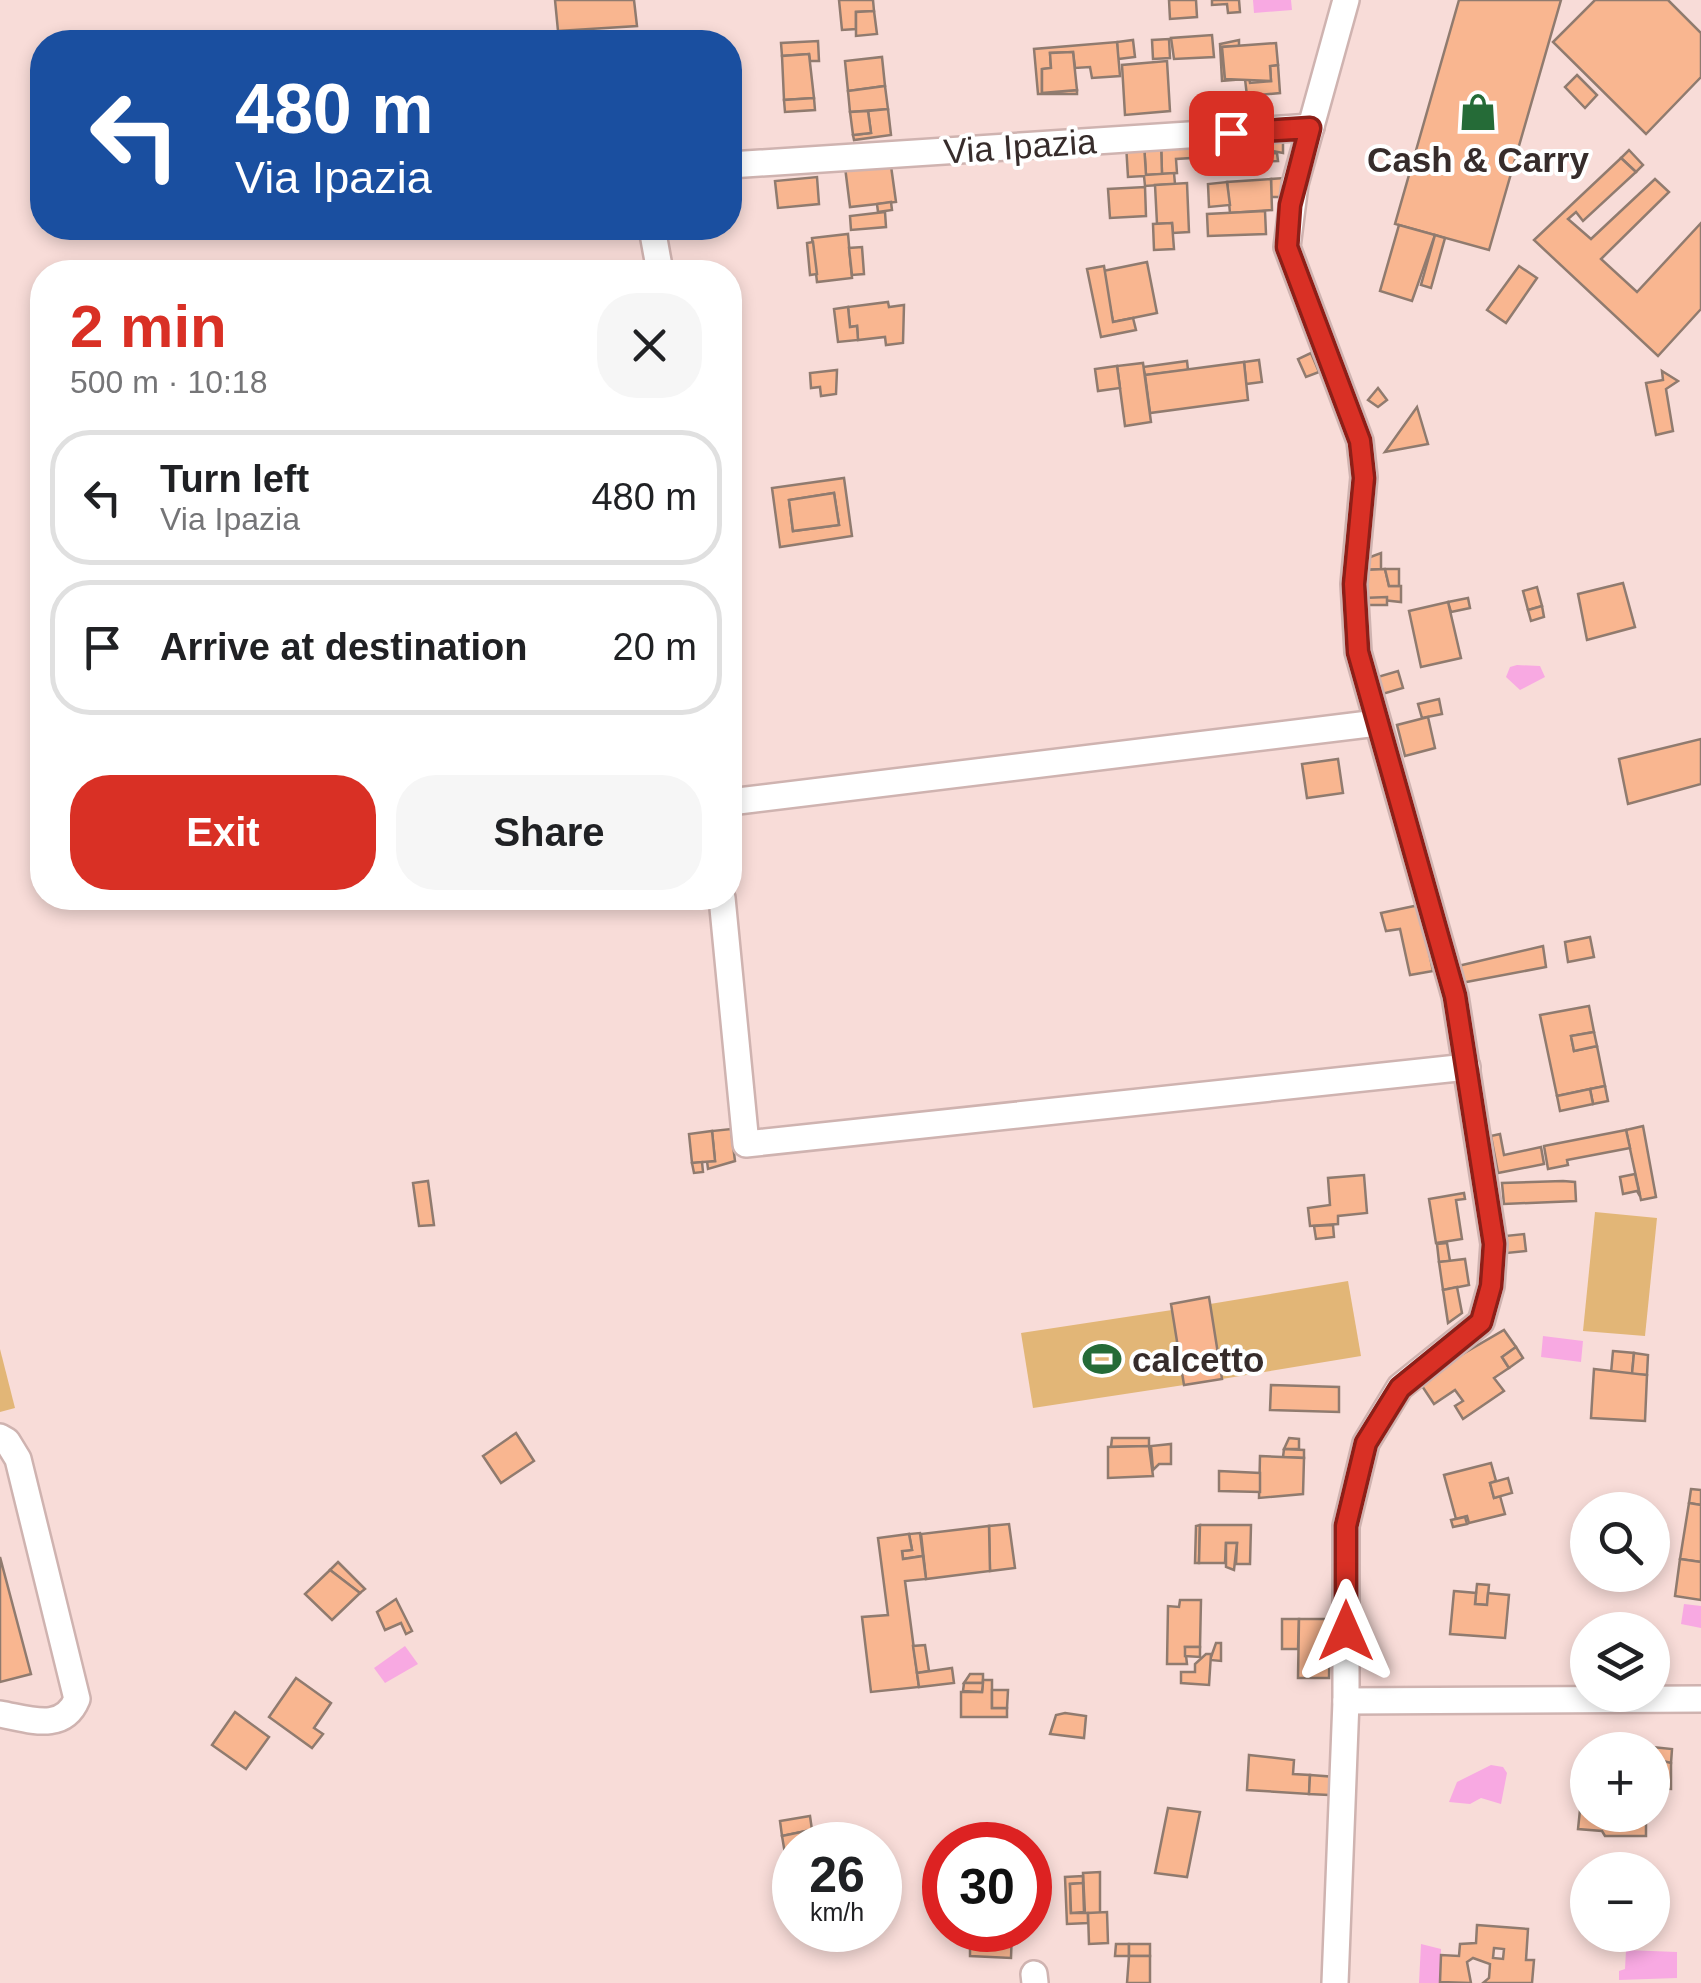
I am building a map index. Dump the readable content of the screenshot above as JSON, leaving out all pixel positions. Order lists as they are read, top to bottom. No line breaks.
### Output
{"streets":{"street":["Via Ipazia"]},"places":{"shop":["Cash & Carry"],"sports":["calcetto"]},"page":{"turn":["480 m","Via Ipazia"],"heading":["2 min","500 m · 10:18"],"list":[{"name":"Turn left","note":"Via Ipazia","value":"480 m"},{"name":"Arrive at destination","value":"20 m"}],"buttons":["Exit","Share"],"map_buttons":["+","−"],"speed":"26 km/h","limit":"30"}}
